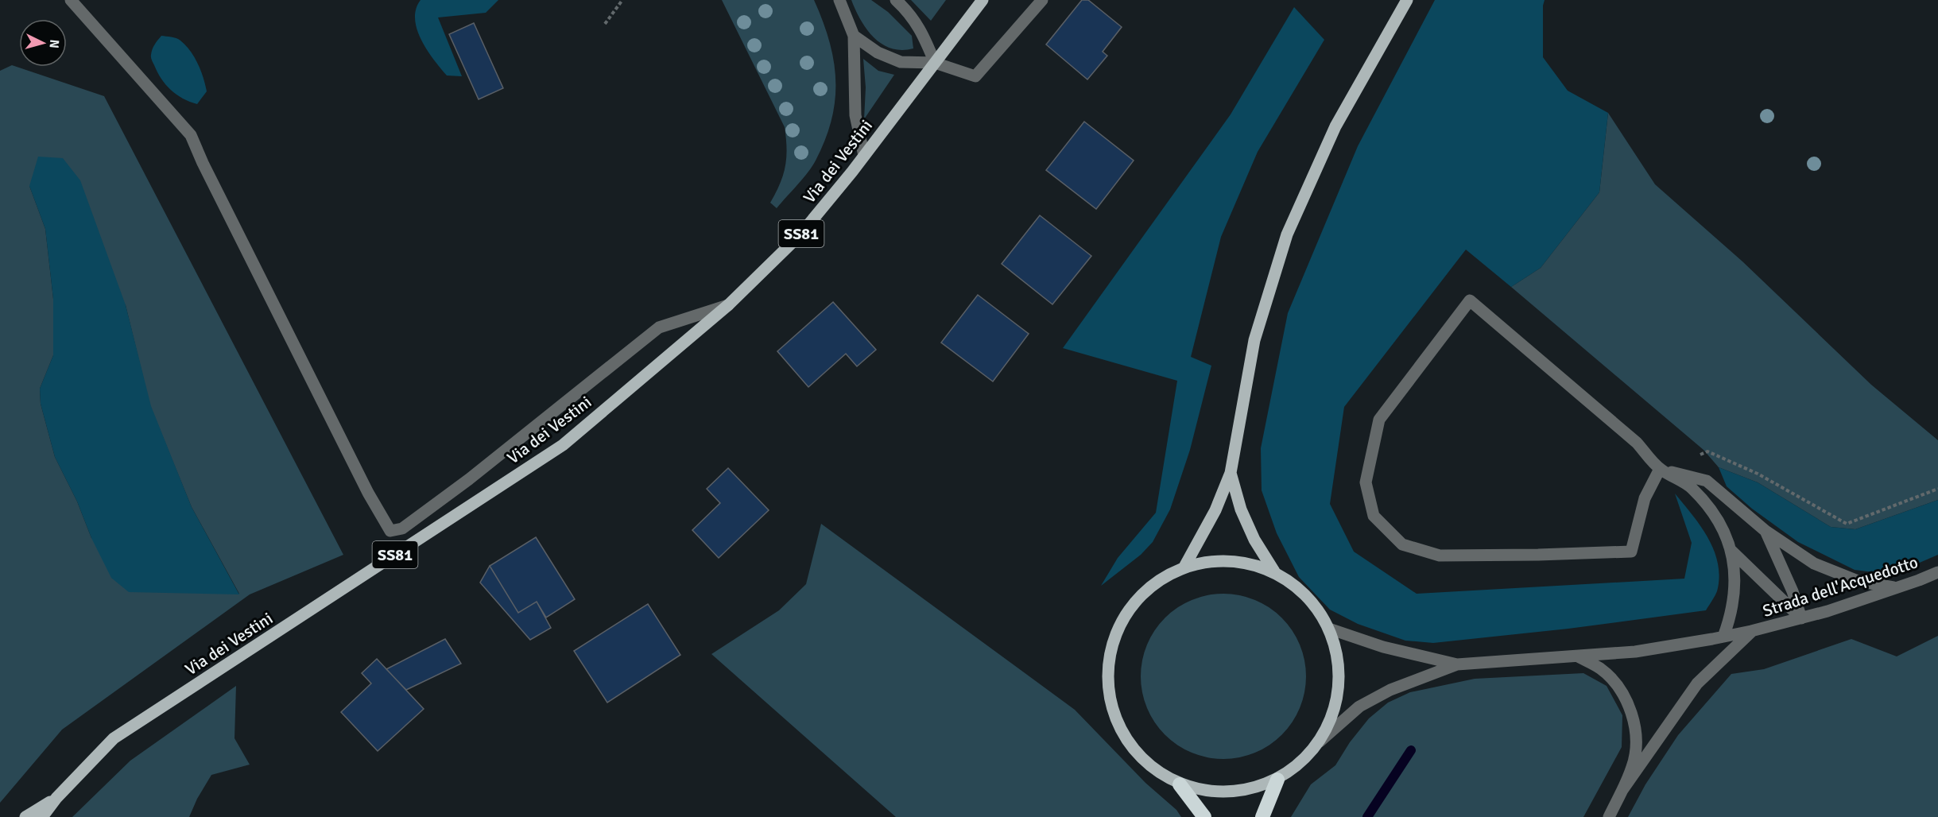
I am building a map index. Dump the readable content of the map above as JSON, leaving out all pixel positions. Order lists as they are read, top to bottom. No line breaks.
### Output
{"streets":{"main road":["Via dei Vestini","SS81"],"street":["Strada dell'Acquedotto"]},"north":"right"}
